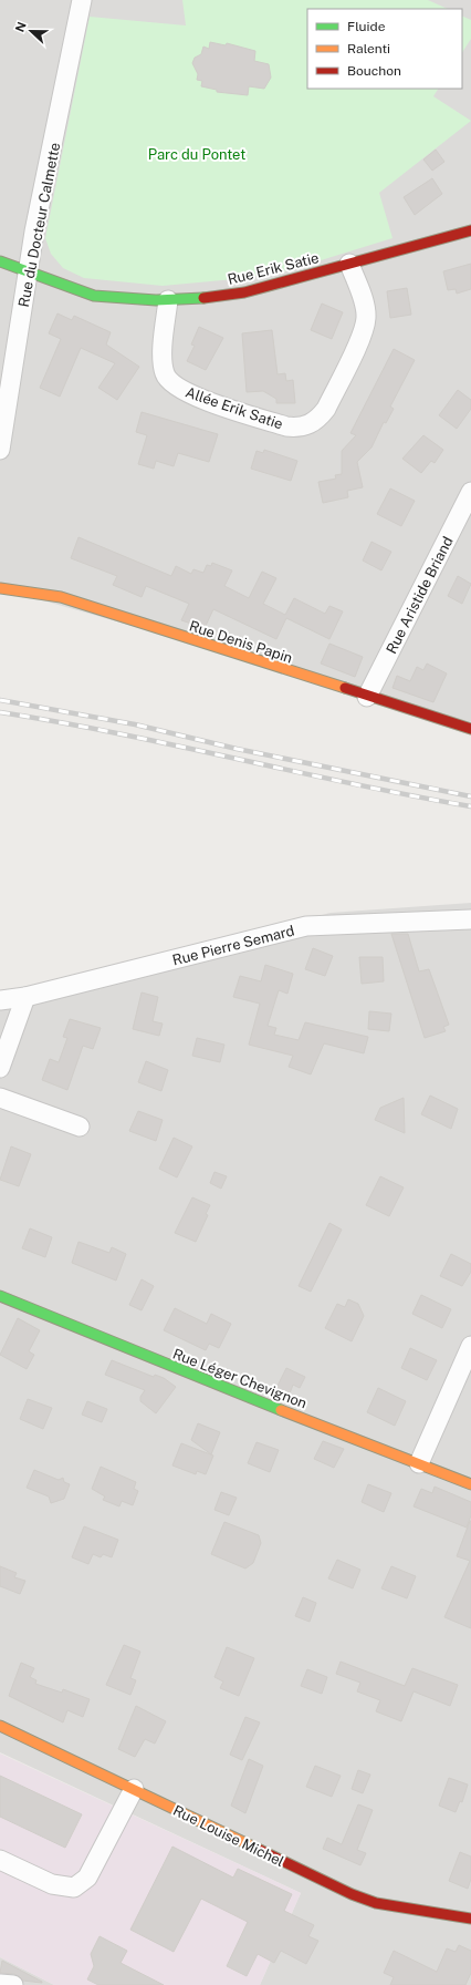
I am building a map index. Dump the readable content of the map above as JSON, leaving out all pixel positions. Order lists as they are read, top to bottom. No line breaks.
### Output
{"streets":{"street":["Rue du Docteur Calmette","Rue Erik Satie","Allée Erik Satie","Rue Aristide Briand","Rue Denis Papin","Rue Pierre Semard","Rue Léger Chevignon","Rue Louise Michel"]},"crossings":[["Rue du Docteur Calmette","Rue Erik Satie"],["Rue Erik Satie","Allée Erik Satie"],["Rue Aristide Briand","Rue Denis Papin"]],"parks":["Parc du Pontet"],"legend":["Fluide","Ralenti","Bouchon"],"north":"left"}
